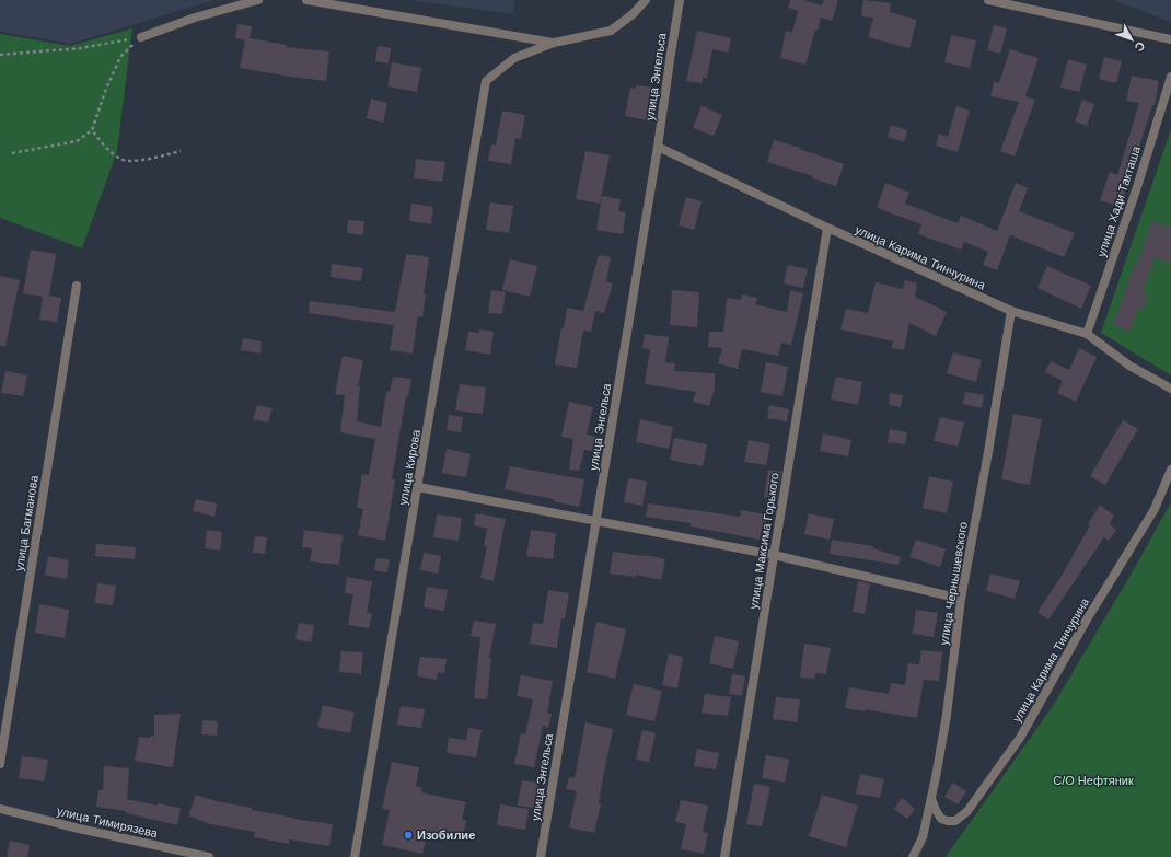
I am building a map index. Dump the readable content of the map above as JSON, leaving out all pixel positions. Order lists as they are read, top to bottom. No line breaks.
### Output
{"streets":{"street":["улица Энгельса","улица Хади Такташа","улица Карима Тинчурина","улица Кирова","улица Багманова","улица Максима Горького","улица Чернышевского","улица Тимирязева"]},"crossings":[["улица Энгельса","улица Карима Тинчурина"],["улица Хади Такташа","улица Карима Тинчурина"],["улица Карима Тинчурина","улица Максима Горького"],["улица Карима Тинчурина","улица Чернышевского"]],"parks":["С/О Нефтяник"],"places":["Изобилие"],"north":"bottom right"}
